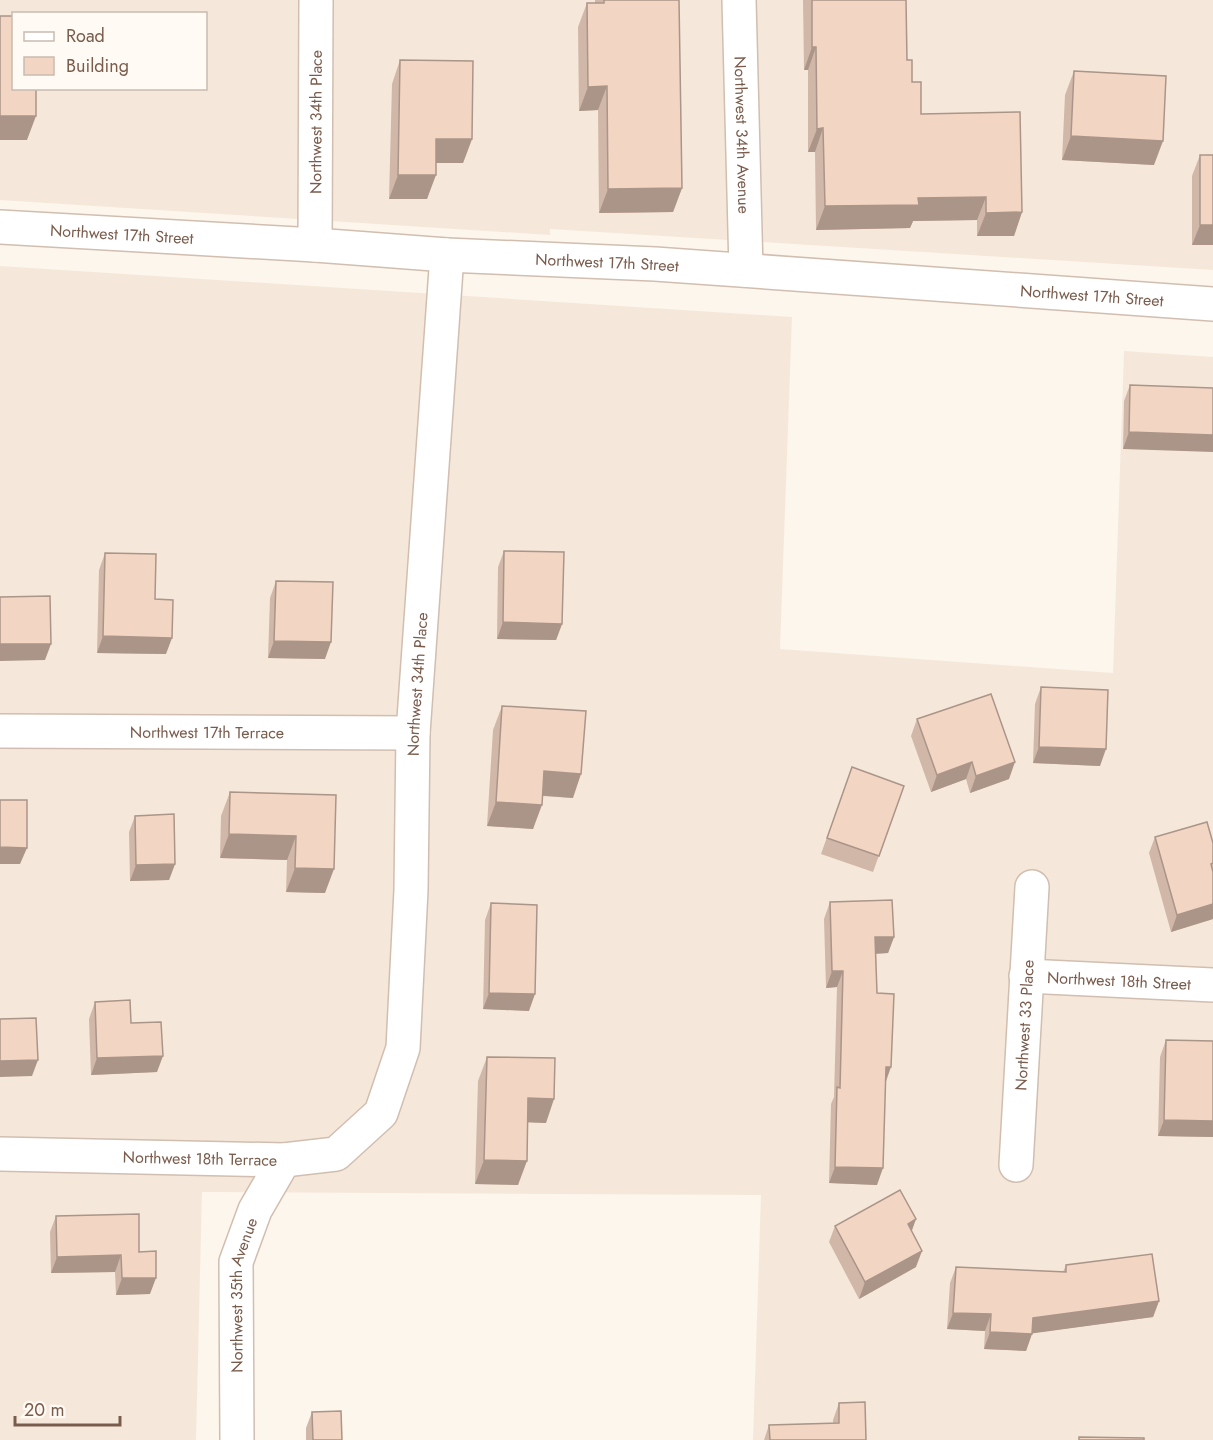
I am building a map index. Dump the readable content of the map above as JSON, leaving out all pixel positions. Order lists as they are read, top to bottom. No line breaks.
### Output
{"streets":{"street":["Northwest 34th Place","Northwest 34th Avenue","Northwest 17th Street","Northwest 17th Terrace","Northwest 18th Street","Northwest 33 Place","Northwest 18th Terrace","Northwest 35th Avenue"]},"crossings":[["Northwest 34th Place","Northwest 17th Street"],["Northwest 34th Place","Northwest 17th Terrace"],["Northwest 34th Place","Northwest 18th Terrace"],["Northwest 34th Avenue","Northwest 17th Street"],["Northwest 18th Street","Northwest 33 Place"],["Northwest 18th Terrace","Northwest 35th Avenue"]],"legend":["Road","Building"],"scale_bar":"20 m"}
